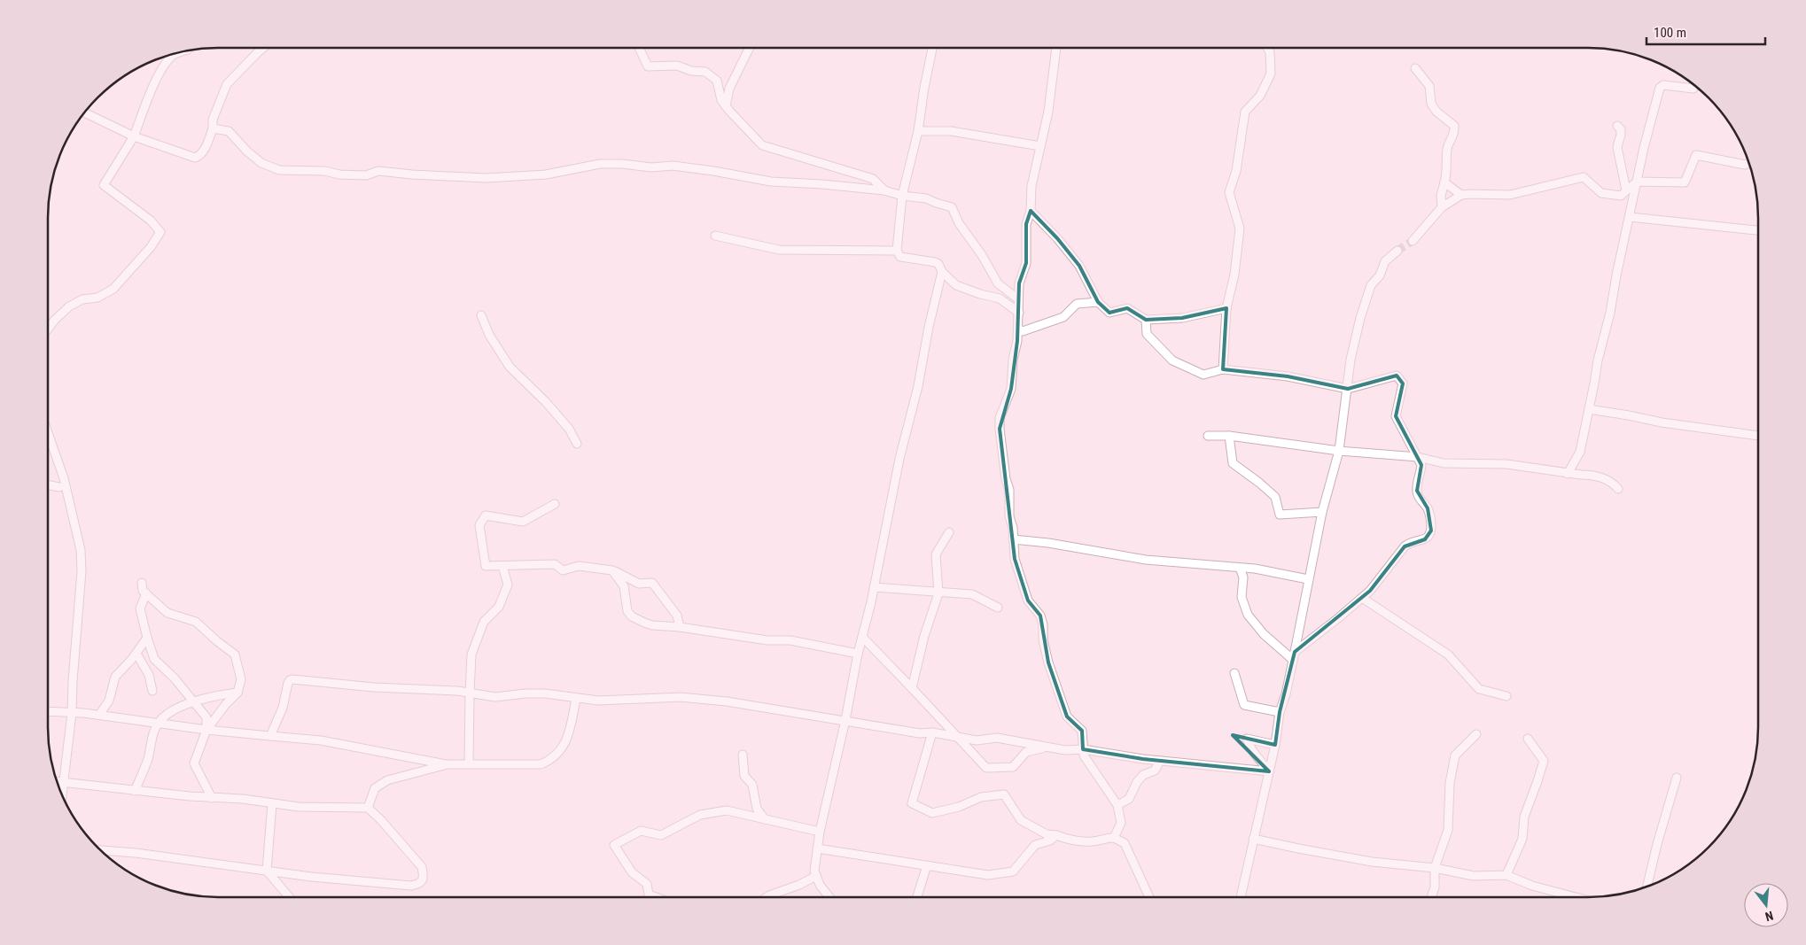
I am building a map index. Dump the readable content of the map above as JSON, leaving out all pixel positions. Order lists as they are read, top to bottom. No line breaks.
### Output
{"scale_bar":"100 m","north":"bottom"}
